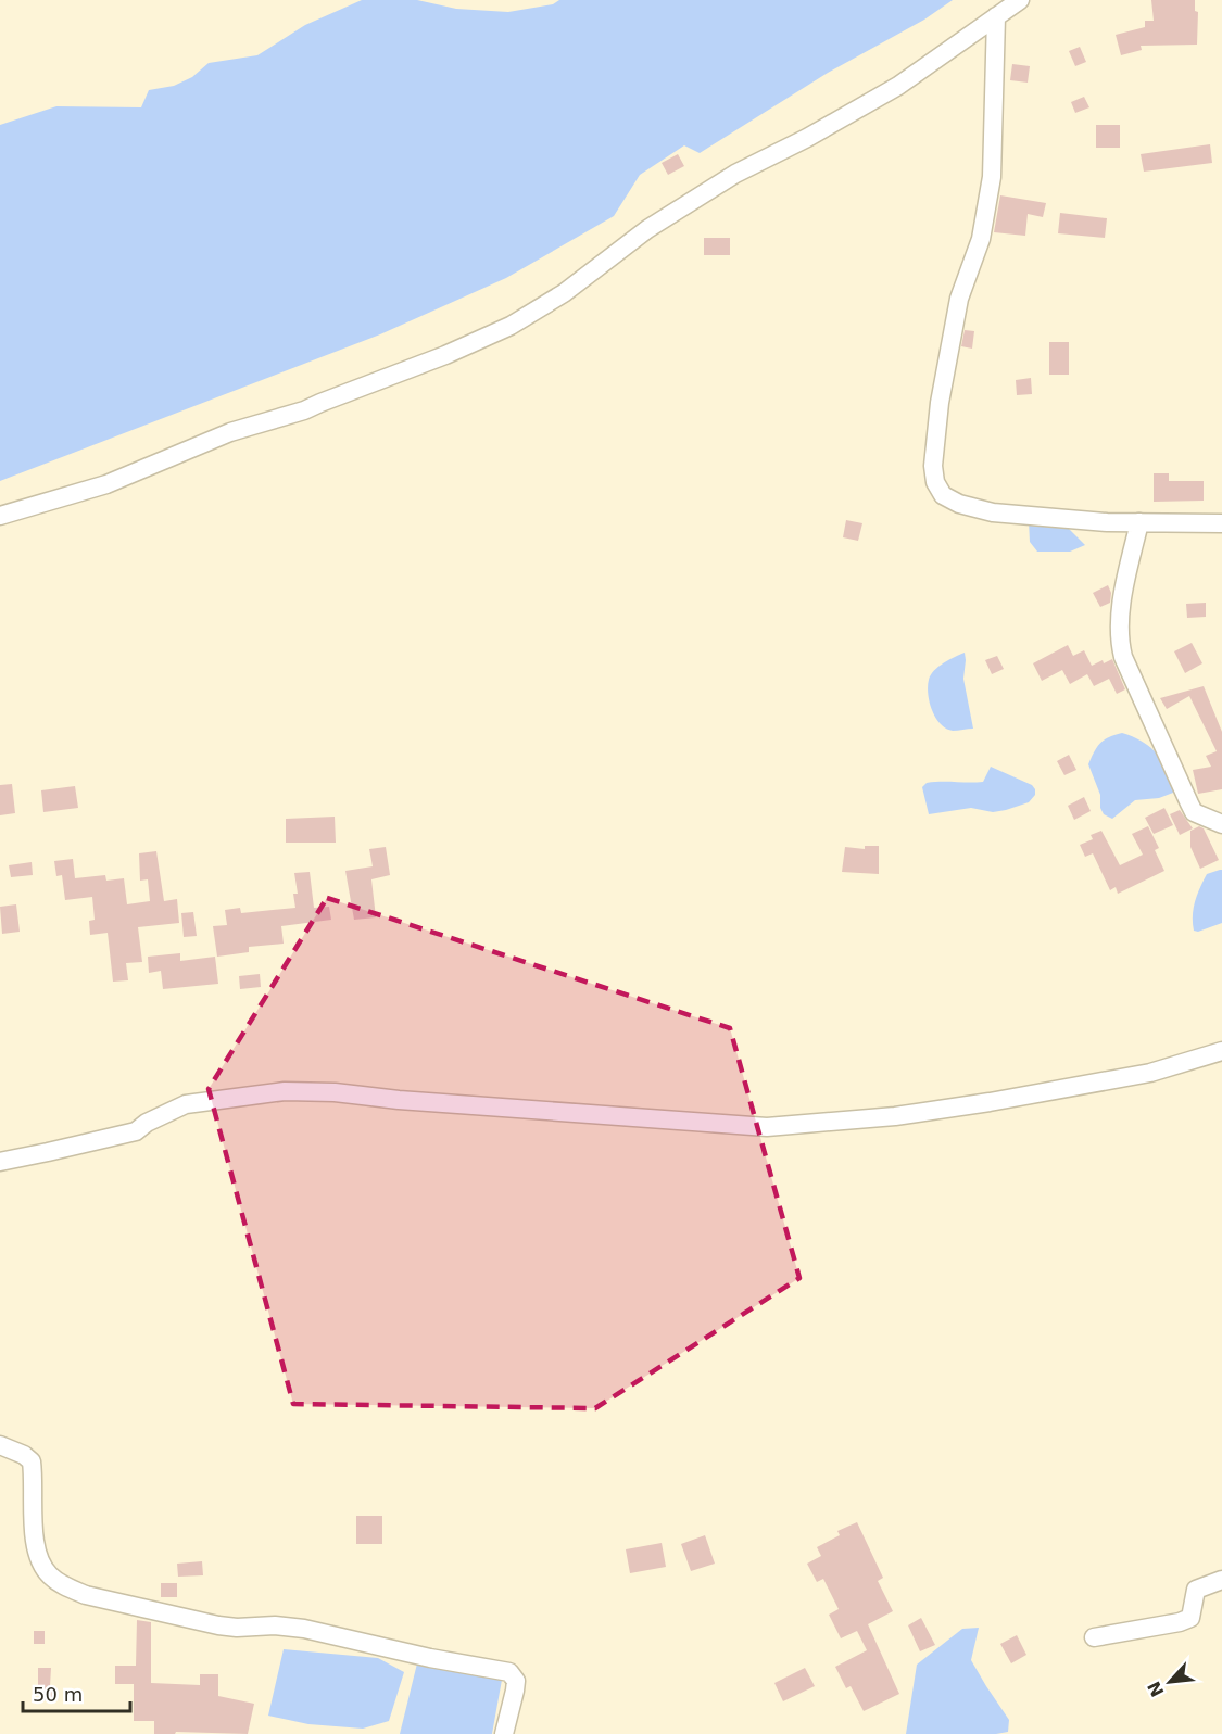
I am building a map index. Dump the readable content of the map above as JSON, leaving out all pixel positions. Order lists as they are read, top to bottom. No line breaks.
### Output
{"scale_bar":"50 m","north":"bottom left"}
